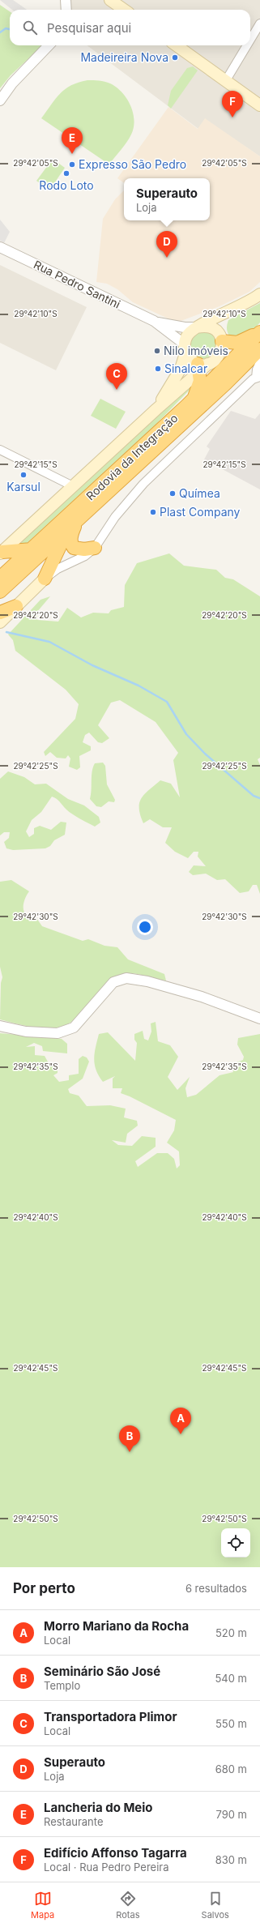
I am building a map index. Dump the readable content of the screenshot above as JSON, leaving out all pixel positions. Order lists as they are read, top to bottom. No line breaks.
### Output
{"streets":{"highway":["Rodovia da Integração"],"street":["Rua Pedro Santini"]},"places":["Madeireira Nova","Expresso São Pedro","Rodo Loto","Nilo imóveis","Sinalcar","Karsul","Químea","Plast Company"],"page":{"search":"Pesquisar aqui","pins":["F","E","D","C","A","B"],"popup":["Superauto","Loja"],"heading":["Por perto","6 resultados"],"list":[{"mark":"A","name":"Morro Mariano da Rocha","note":"Local","value":"520 m"},{"mark":"B","name":"Seminário São José","note":"Templo","value":"540 m"},{"mark":"C","name":"Transportadora Plimor","note":"Local","value":"550 m"},{"mark":"D","name":"Superauto","note":"Loja","value":"680 m"},{"mark":"E","name":"Lancheria do Meio","note":"Restaurante","value":"790 m"},{"mark":"F","name":"Edifício Affonso Tagarra","note":"Local · Rua Pedro Pereira","value":"830 m"}],"nav":["Mapa","Rotas","Salvos"]},"coordinates":["29°42'05\"S","29°42'10\"S","29°42'15\"S","29°42'20\"S","29°42'25\"S","29°42'30\"S","29°42'35\"S","29°42'40\"S","29°42'45\"S","29°42'50\"S"]}
